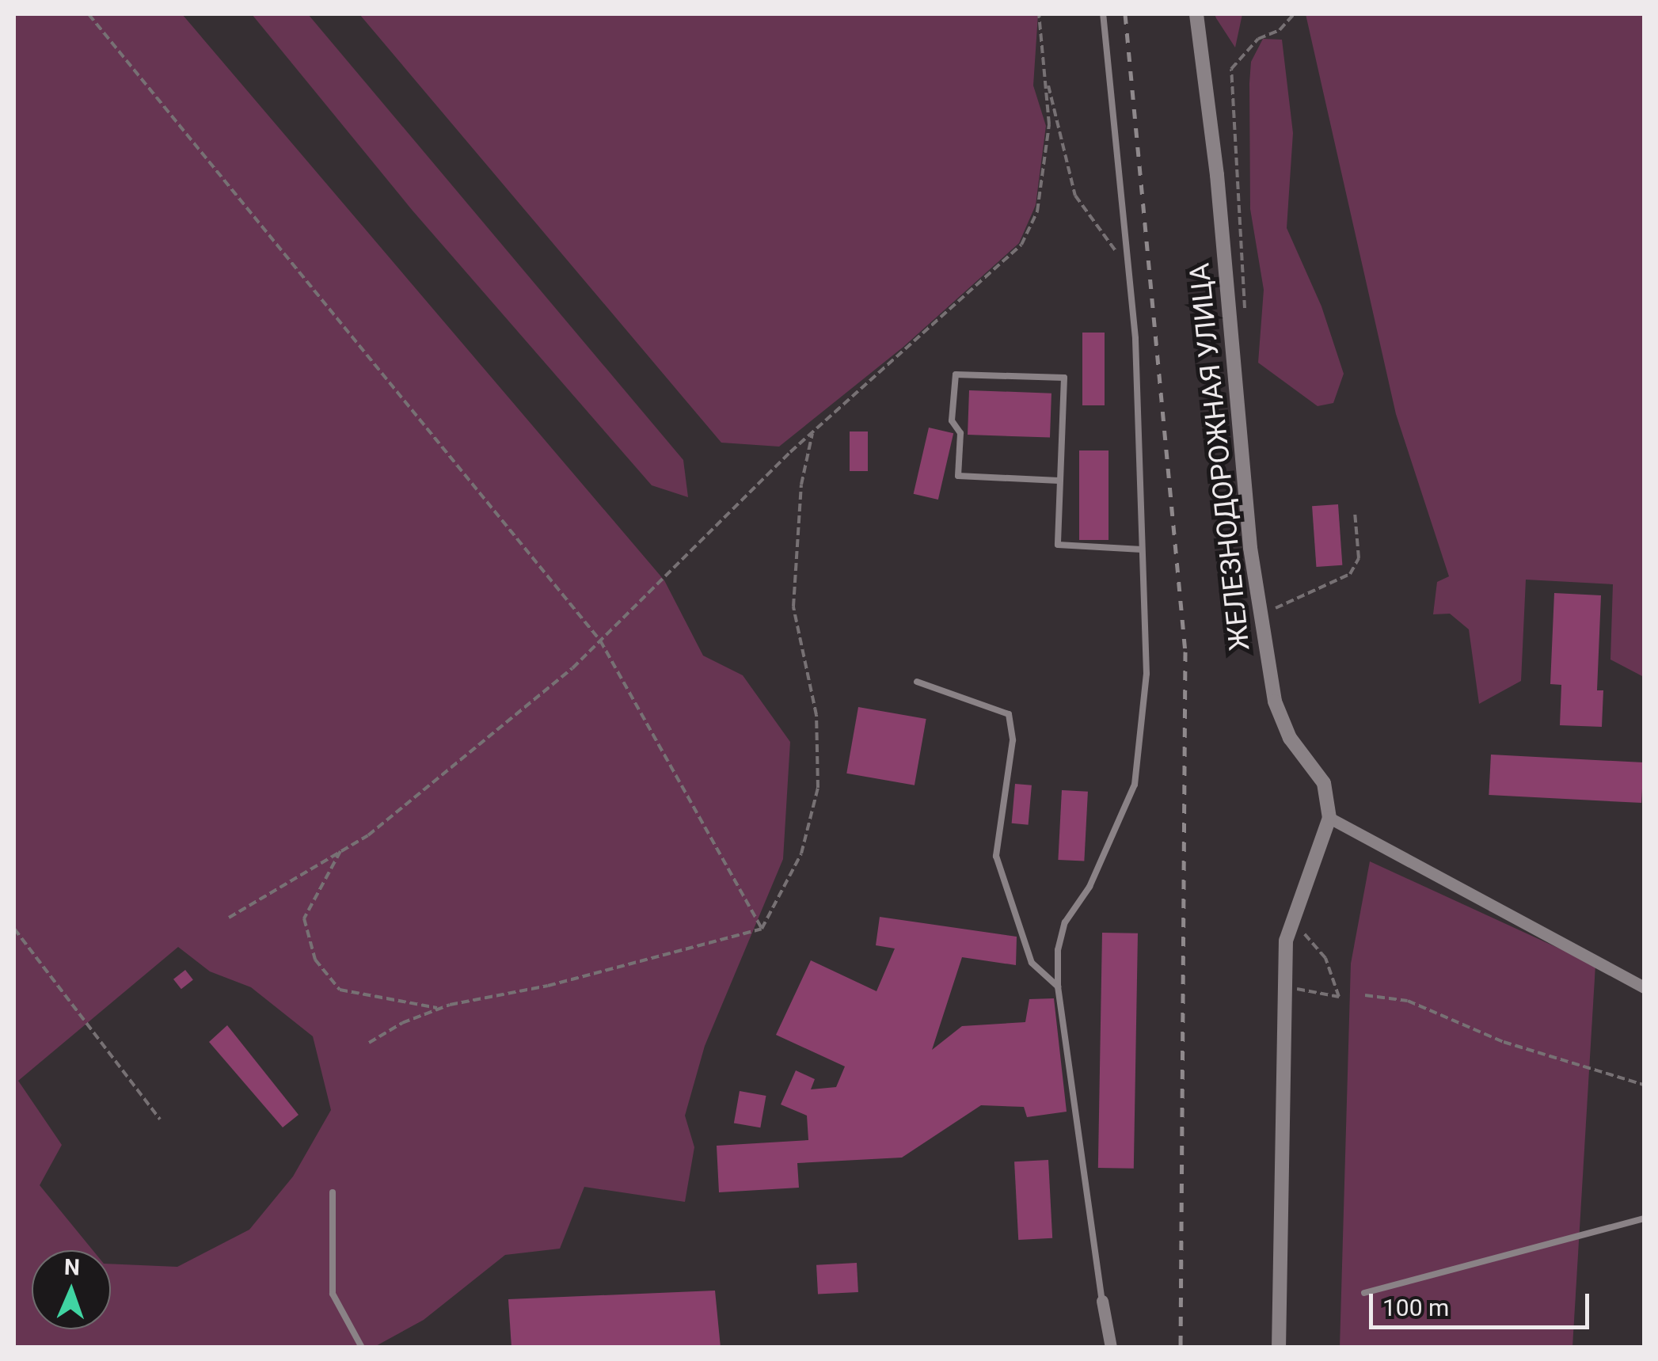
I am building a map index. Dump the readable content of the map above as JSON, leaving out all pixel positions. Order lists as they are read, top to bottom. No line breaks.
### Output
{"streets":{"street":["ЖЕЛЕЗНОДОРОЖНАЯ УЛИЦА"]},"scale_bar":"100 m","north":"top"}
